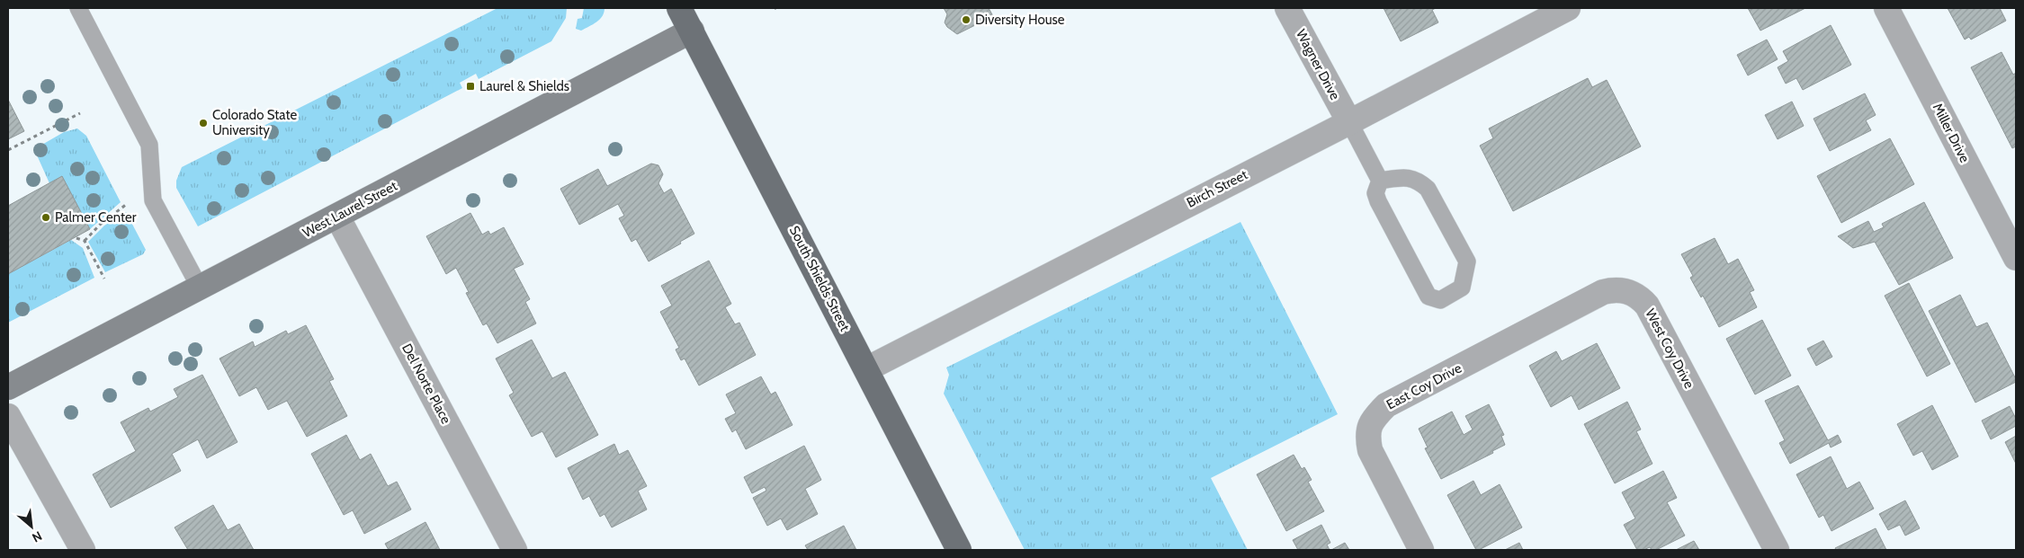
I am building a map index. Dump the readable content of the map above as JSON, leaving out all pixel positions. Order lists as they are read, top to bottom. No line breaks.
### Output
{"streets":{"main road":["West Laurel Street","South Shields Street"],"street":["Wagner Drive","Miller Drive","Birch Street","West Coy Drive","Del Norte Place","East Coy Drive"]},"crossings":[["Wagner Drive","Birch Street"],["Birch Street","South Shields Street"],["West Laurel Street","South Shields Street"],["West Laurel Street","Del Norte Place"],["West Coy Drive","East Coy Drive"]],"places":{"other":["Diversity House","Colorado State University","Palmer Center"],"transit":["Laurel & Shields"]},"north":"bottom right"}
